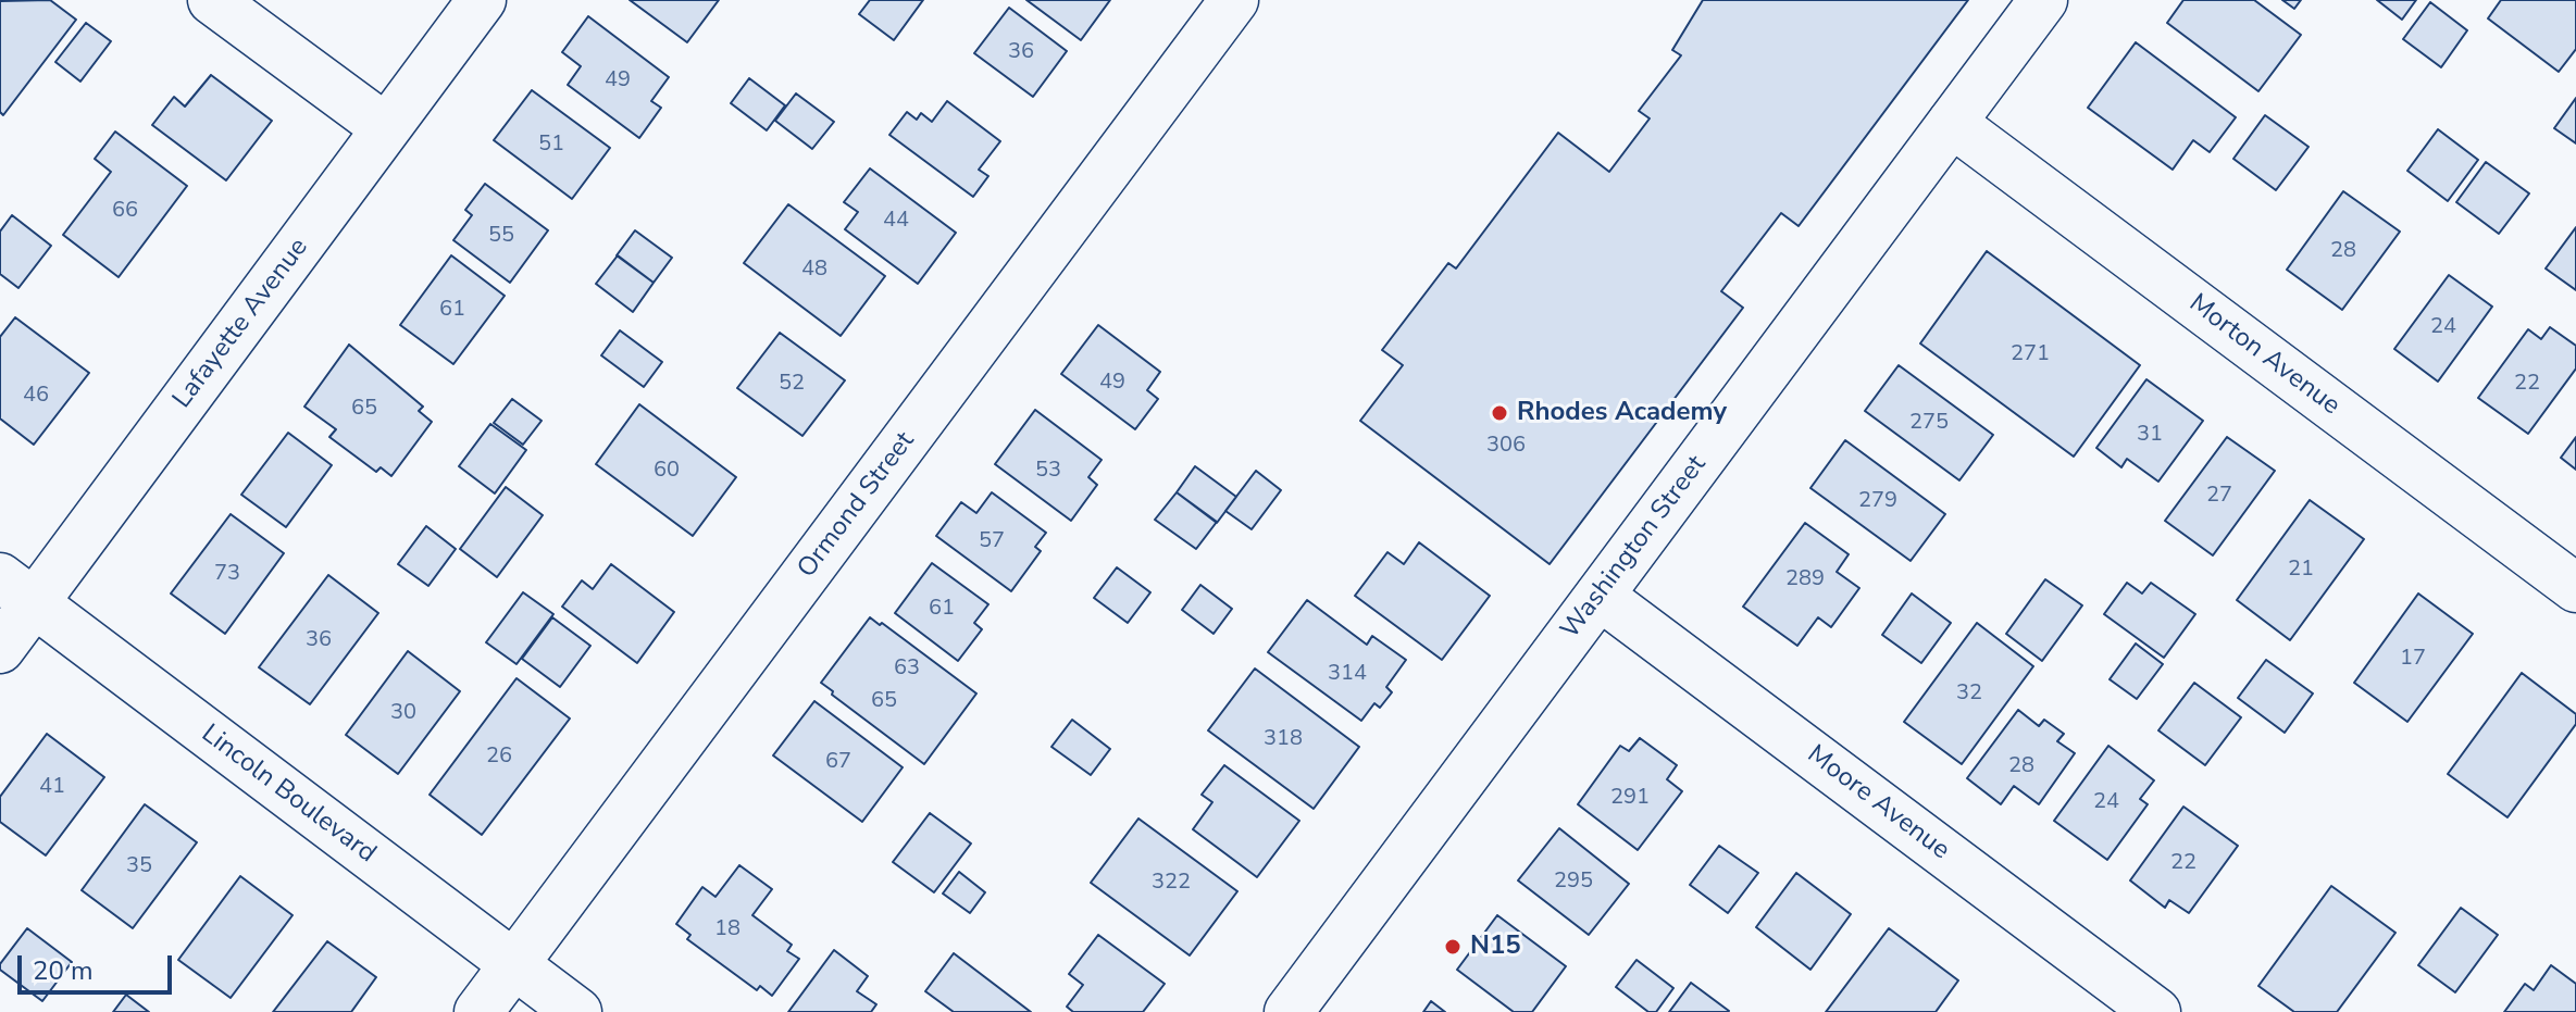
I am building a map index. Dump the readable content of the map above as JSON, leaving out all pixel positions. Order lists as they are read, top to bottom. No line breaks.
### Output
{"streets":{"street":["Lafayette Avenue","Morton Avenue","Ormond Street","Washington Street","Lincoln Boulevard","Moore Avenue"]},"crossings":[["Lafayette Avenue","Lincoln Boulevard"],["Morton Avenue","Washington Street"],["Ormond Street","Lincoln Boulevard"],["Washington Street","Moore Avenue"]],"places":["Rhodes Academy","N15"],"house_numbers":["36","49","51","66","44","55","28","48","61","24","271","49","52","22","46","65","275","31","306","60","53","27","279","57","21","73","289","61","36","17","63","314","32","65","30","318","26","67","28","41","291","24","22","35","295","322","18"],"scale_bar":"20 m"}
